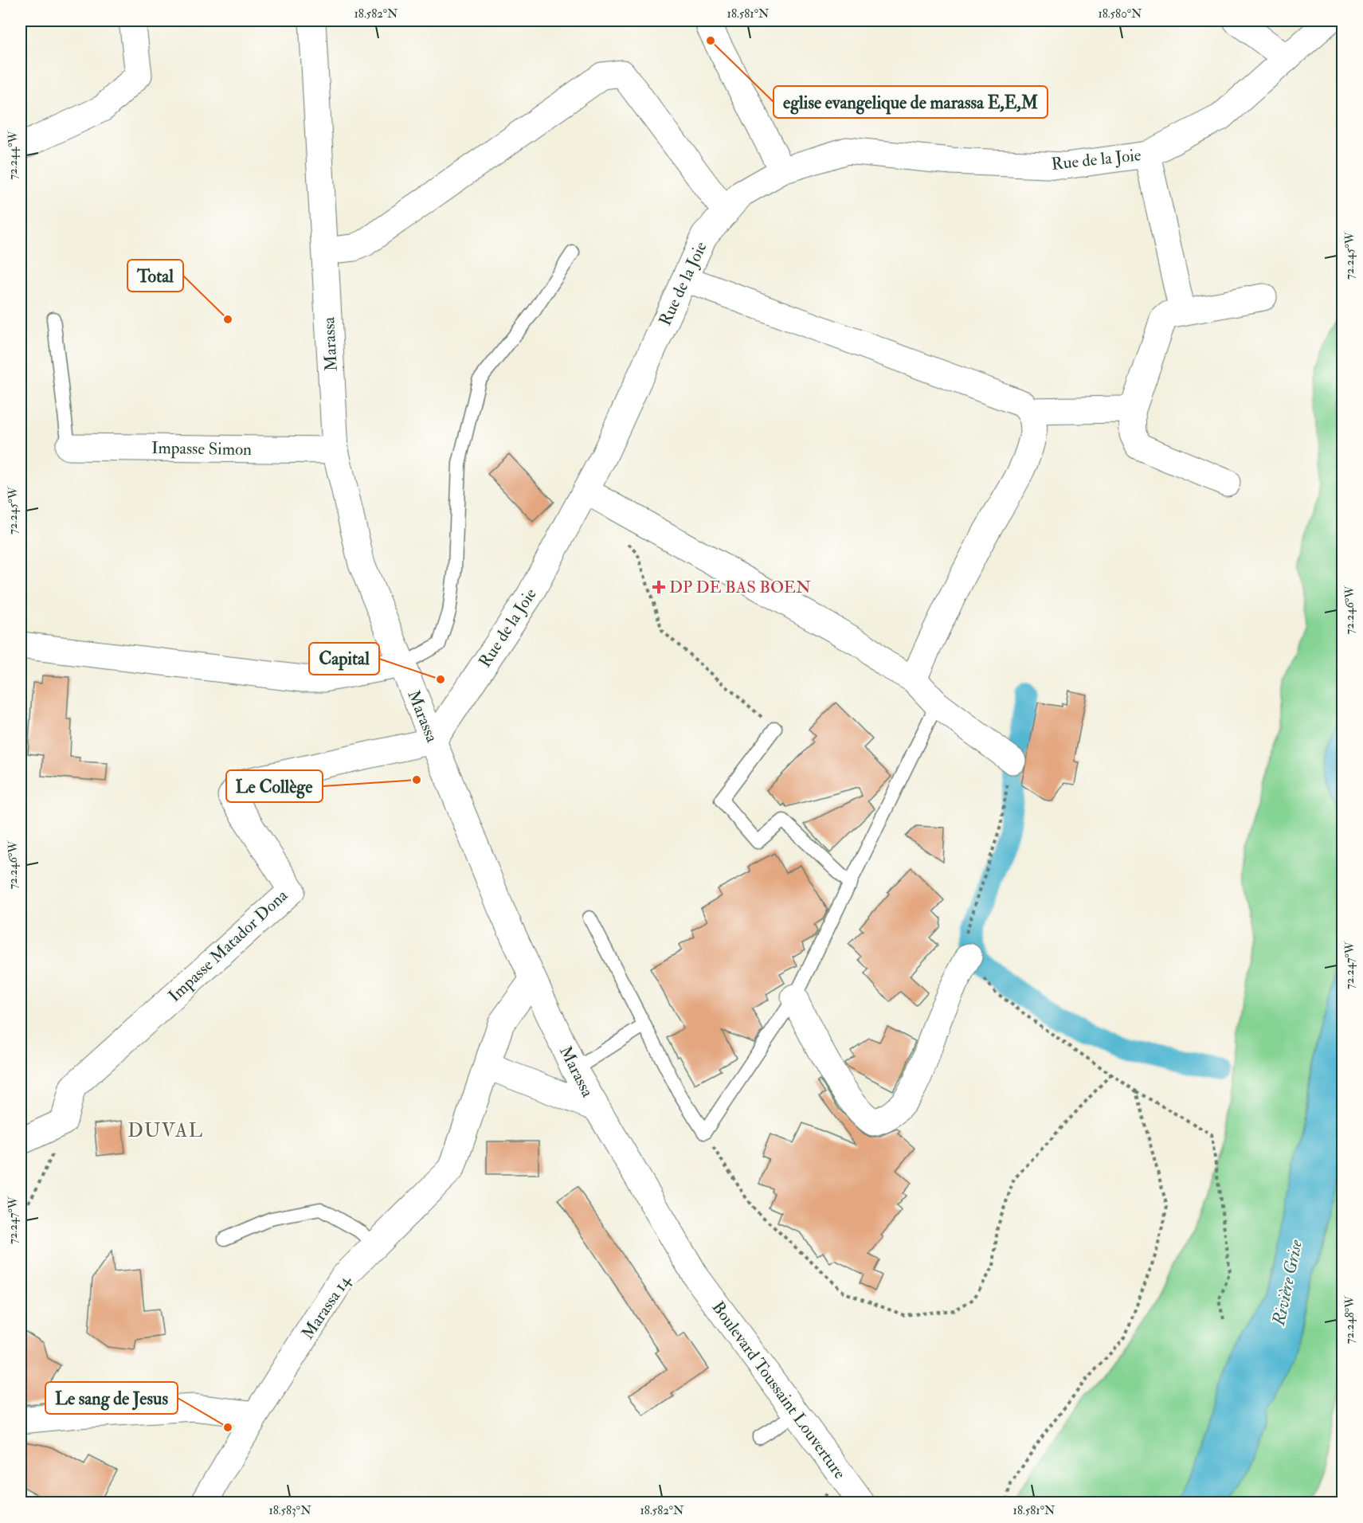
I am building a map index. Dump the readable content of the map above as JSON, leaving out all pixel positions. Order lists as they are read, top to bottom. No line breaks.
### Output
{"streets":{"street":["Rue de la Joie","Marassa","Impasse Simon","Impasse Matador Dona","Marassa 14","Boulevard Toussaint Louverture"]},"crossings":[["Rue de la Joie","Marassa"],["Rue de la Joie","Impasse Matador Dona"],["Marassa","Impasse Simon"],["Marassa","Impasse Matador Dona"],["Marassa","Marassa 14"],["Marassa","Boulevard Toussaint Louverture"]],"districts":["DUVAL"],"water":["Rivière Grise"],"places":{"other":["eglise evangelique de marassa E,E,M","Total","Capital","Le Collège","Le sang de Jesus"],"health":["DP DE BAS BOEN"]},"coordinates":["18.582°N","18.581°N","18.580°N","72.244°W","72.245°W","72.246°W","72.247°W","72.248°W","18.583°N"]}
